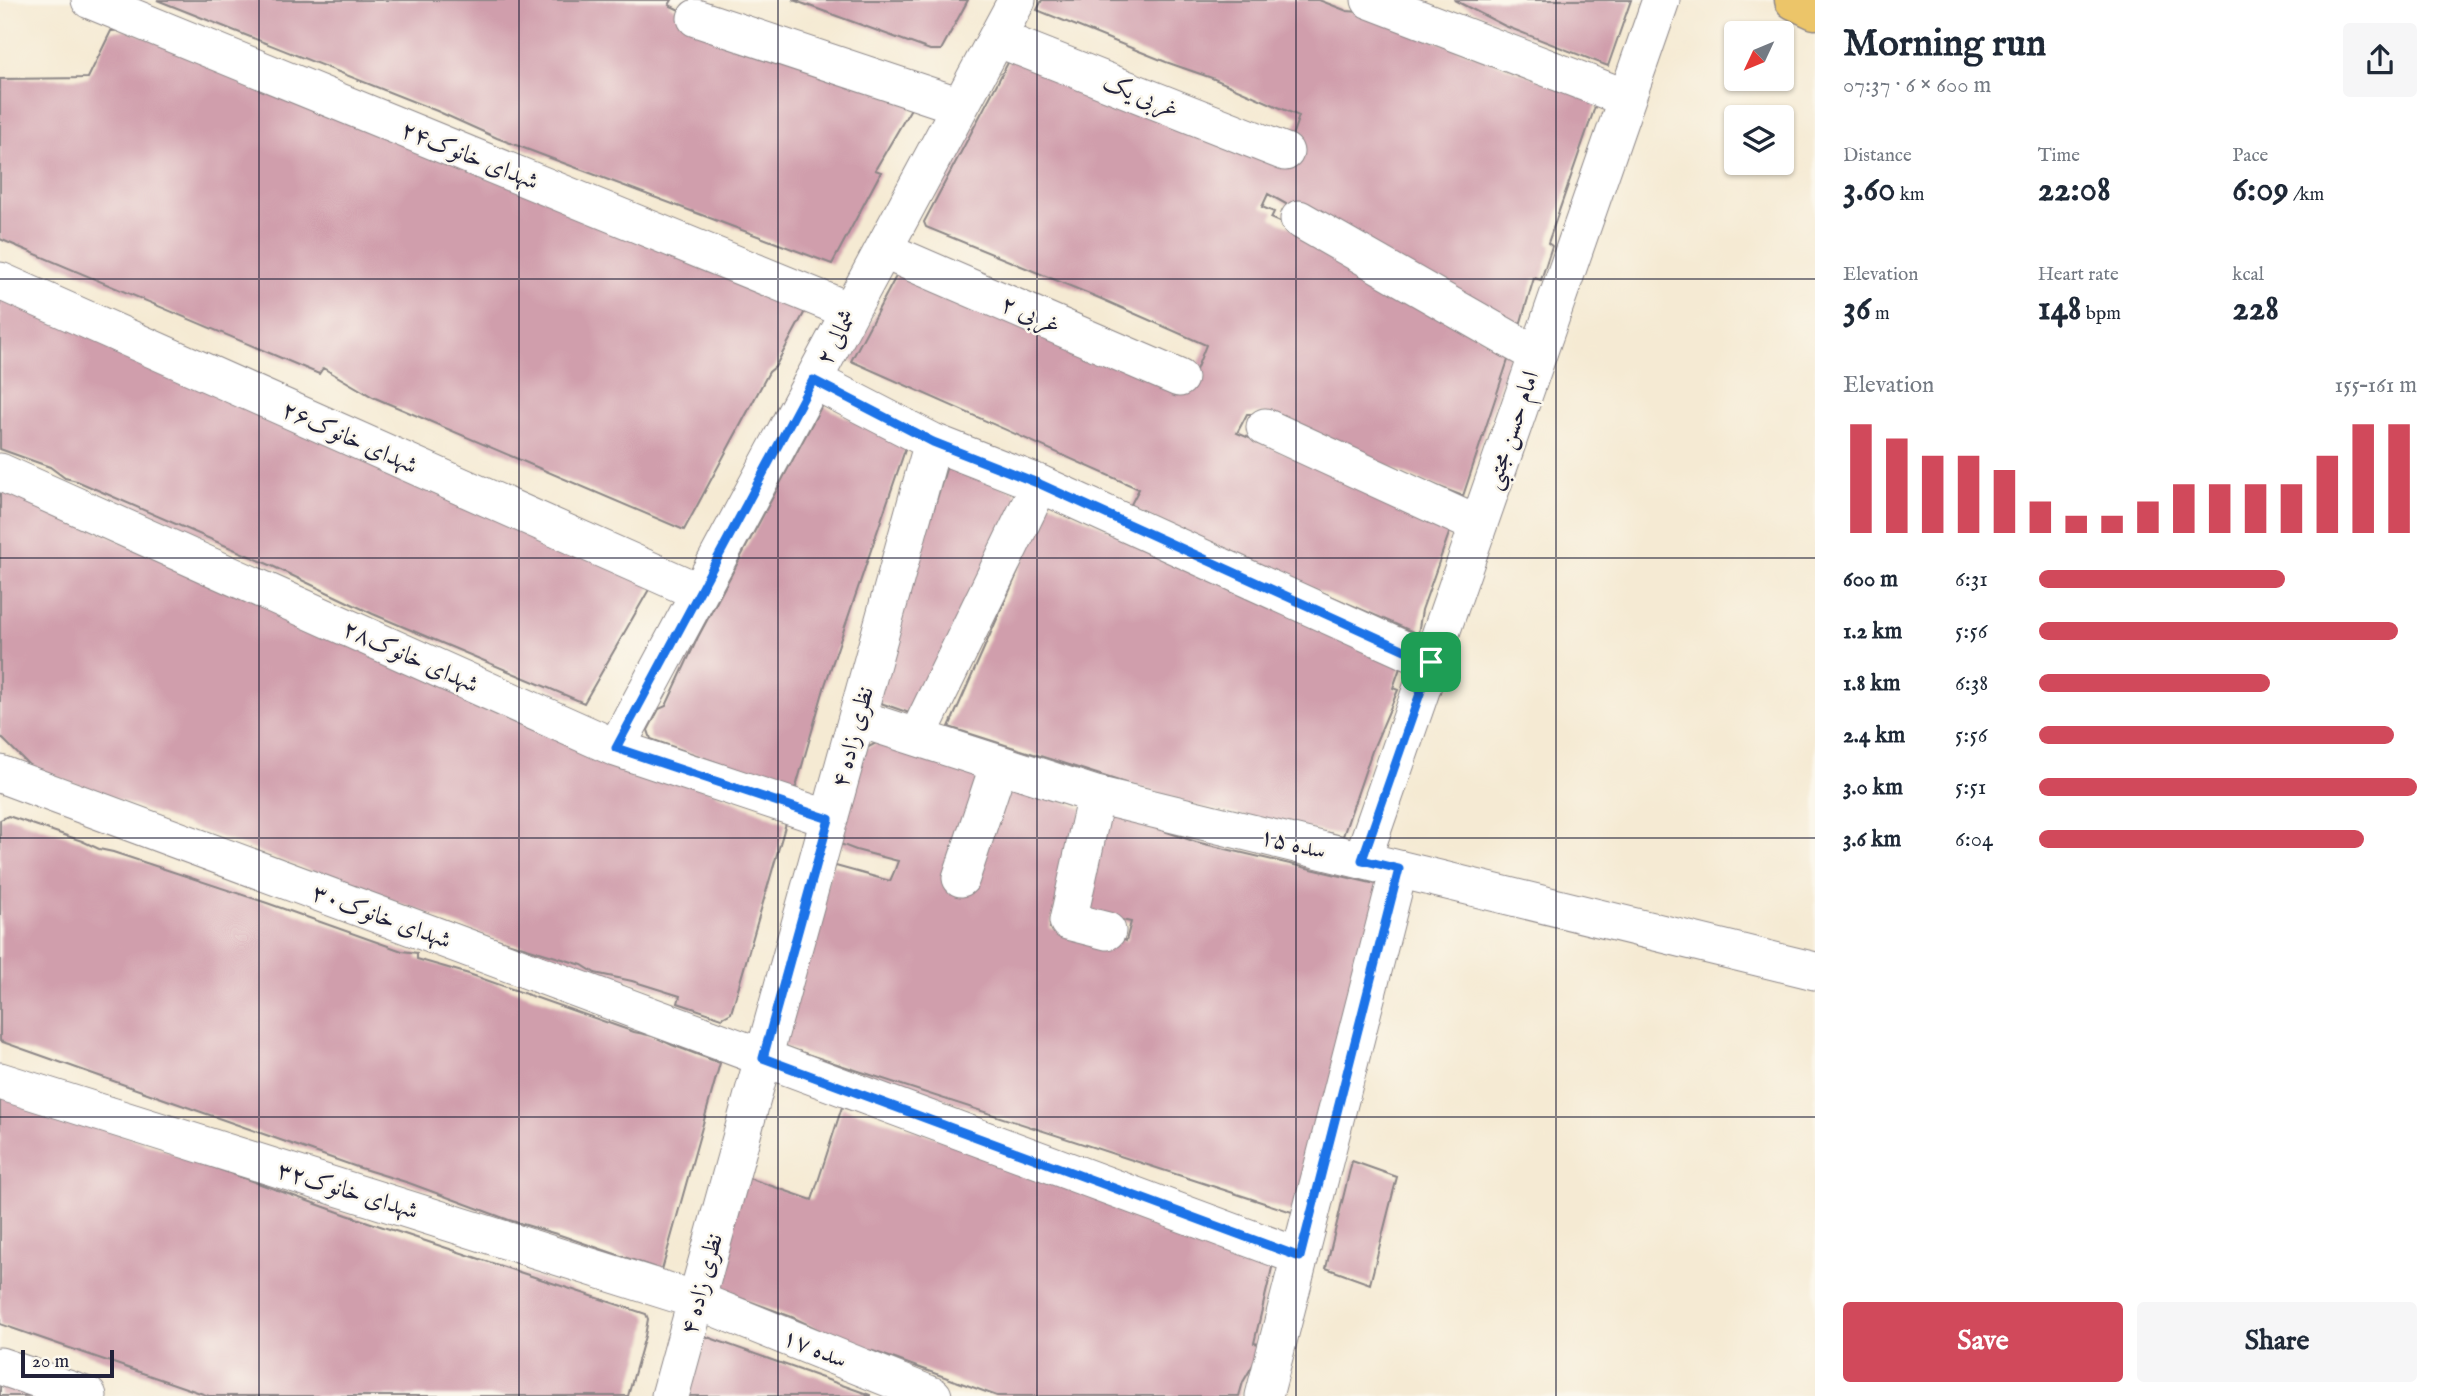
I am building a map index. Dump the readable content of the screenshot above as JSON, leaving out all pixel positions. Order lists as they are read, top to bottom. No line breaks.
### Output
{"streets":{"street":["غربی یک","شهدای خانوک۲۴","۲ غربی","شمالی ۲","امام حسن مجتبی","شهدای خانوک۲۶","شهدای خانوک۲۸","نظری زاده ۴","سده ۱۵","شهدای خانوک۳۰","شهدای خانوک۳۲","سده ۱۷"]},"crossings":[["غربی یک","شمالی ۲"],["شهدای خانوک۲۴","شمالی ۲"],["۲ غربی","شمالی ۲"],["شمالی ۲","شهدای خانوک۲۶"],["شمالی ۲","شهدای خانوک۲۸"],["امام حسن مجتبی","سده ۱۵"],["شهدای خانوک۲۸","نظری زاده ۴"],["نظری زاده ۴","سده ۱۵"],["نظری زاده ۴","شهدای خانوک۳۰"],["نظری زاده ۴","شهدای خانوک۳۲"],["نظری زاده ۴","سده ۱۷"],["شهدای خانوک۳۲","سده ۱۷"]],"scale_bar":"20 m","north":"bottom left","page":{"heading":["Morning run","07:37 · 6 × 600 m"],"stats":[["Distance","3.60 km"],["Time","22:08"],["Pace","6:09 /km"],["Elevation","36 m"],["Heart rate","148 bpm"],["kcal","228"]],"chart":["Elevation","155–161 m"],"list":[{"name":"600 m","note":"6:31"},{"name":"1.2 km","note":"5:56"},{"name":"1.8 km","note":"6:38"},{"name":"2.4 km","note":"5:56"},{"name":"3.0 km","note":"5:51"},{"name":"3.6 km","note":"6:04"}],"buttons":["Save","Share"],"scale":"20 m"}}
